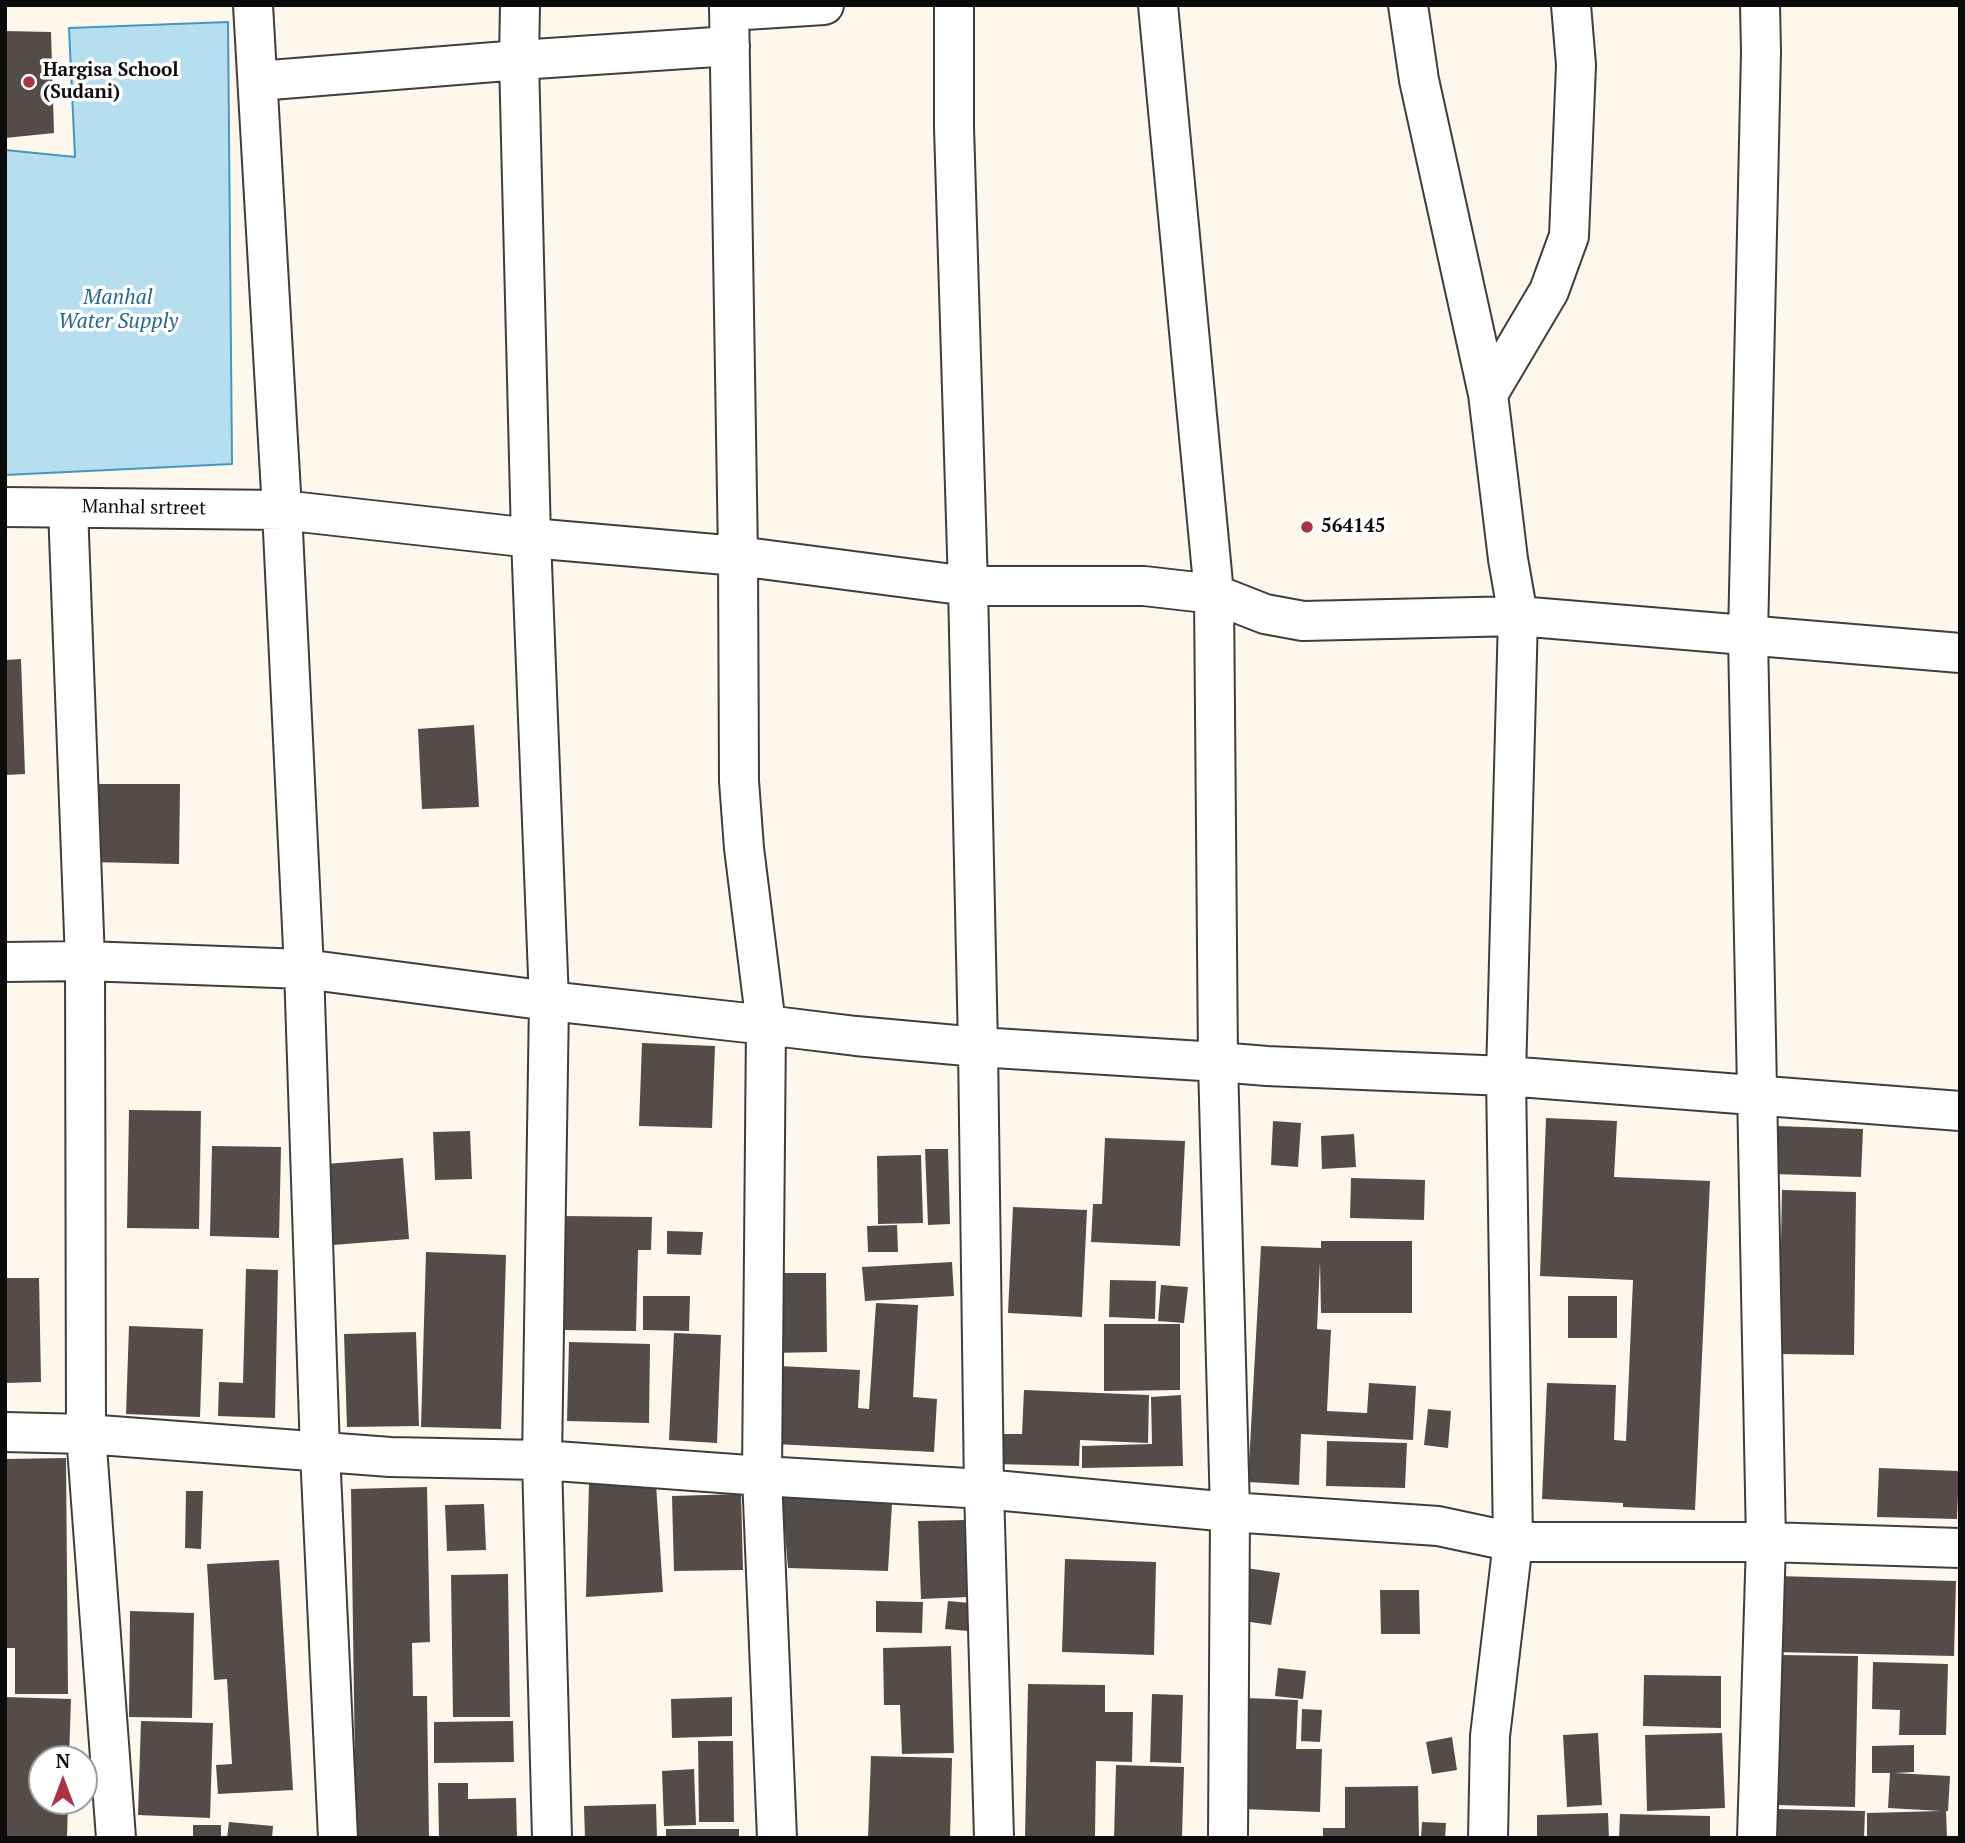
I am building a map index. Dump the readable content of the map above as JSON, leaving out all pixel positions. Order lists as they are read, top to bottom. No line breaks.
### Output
{"streets":{"street":["Manhal srtreet"]},"water":["Manhal Water Supply"],"places":["Hargisa School (Sudani)","564145"],"north":"top"}
